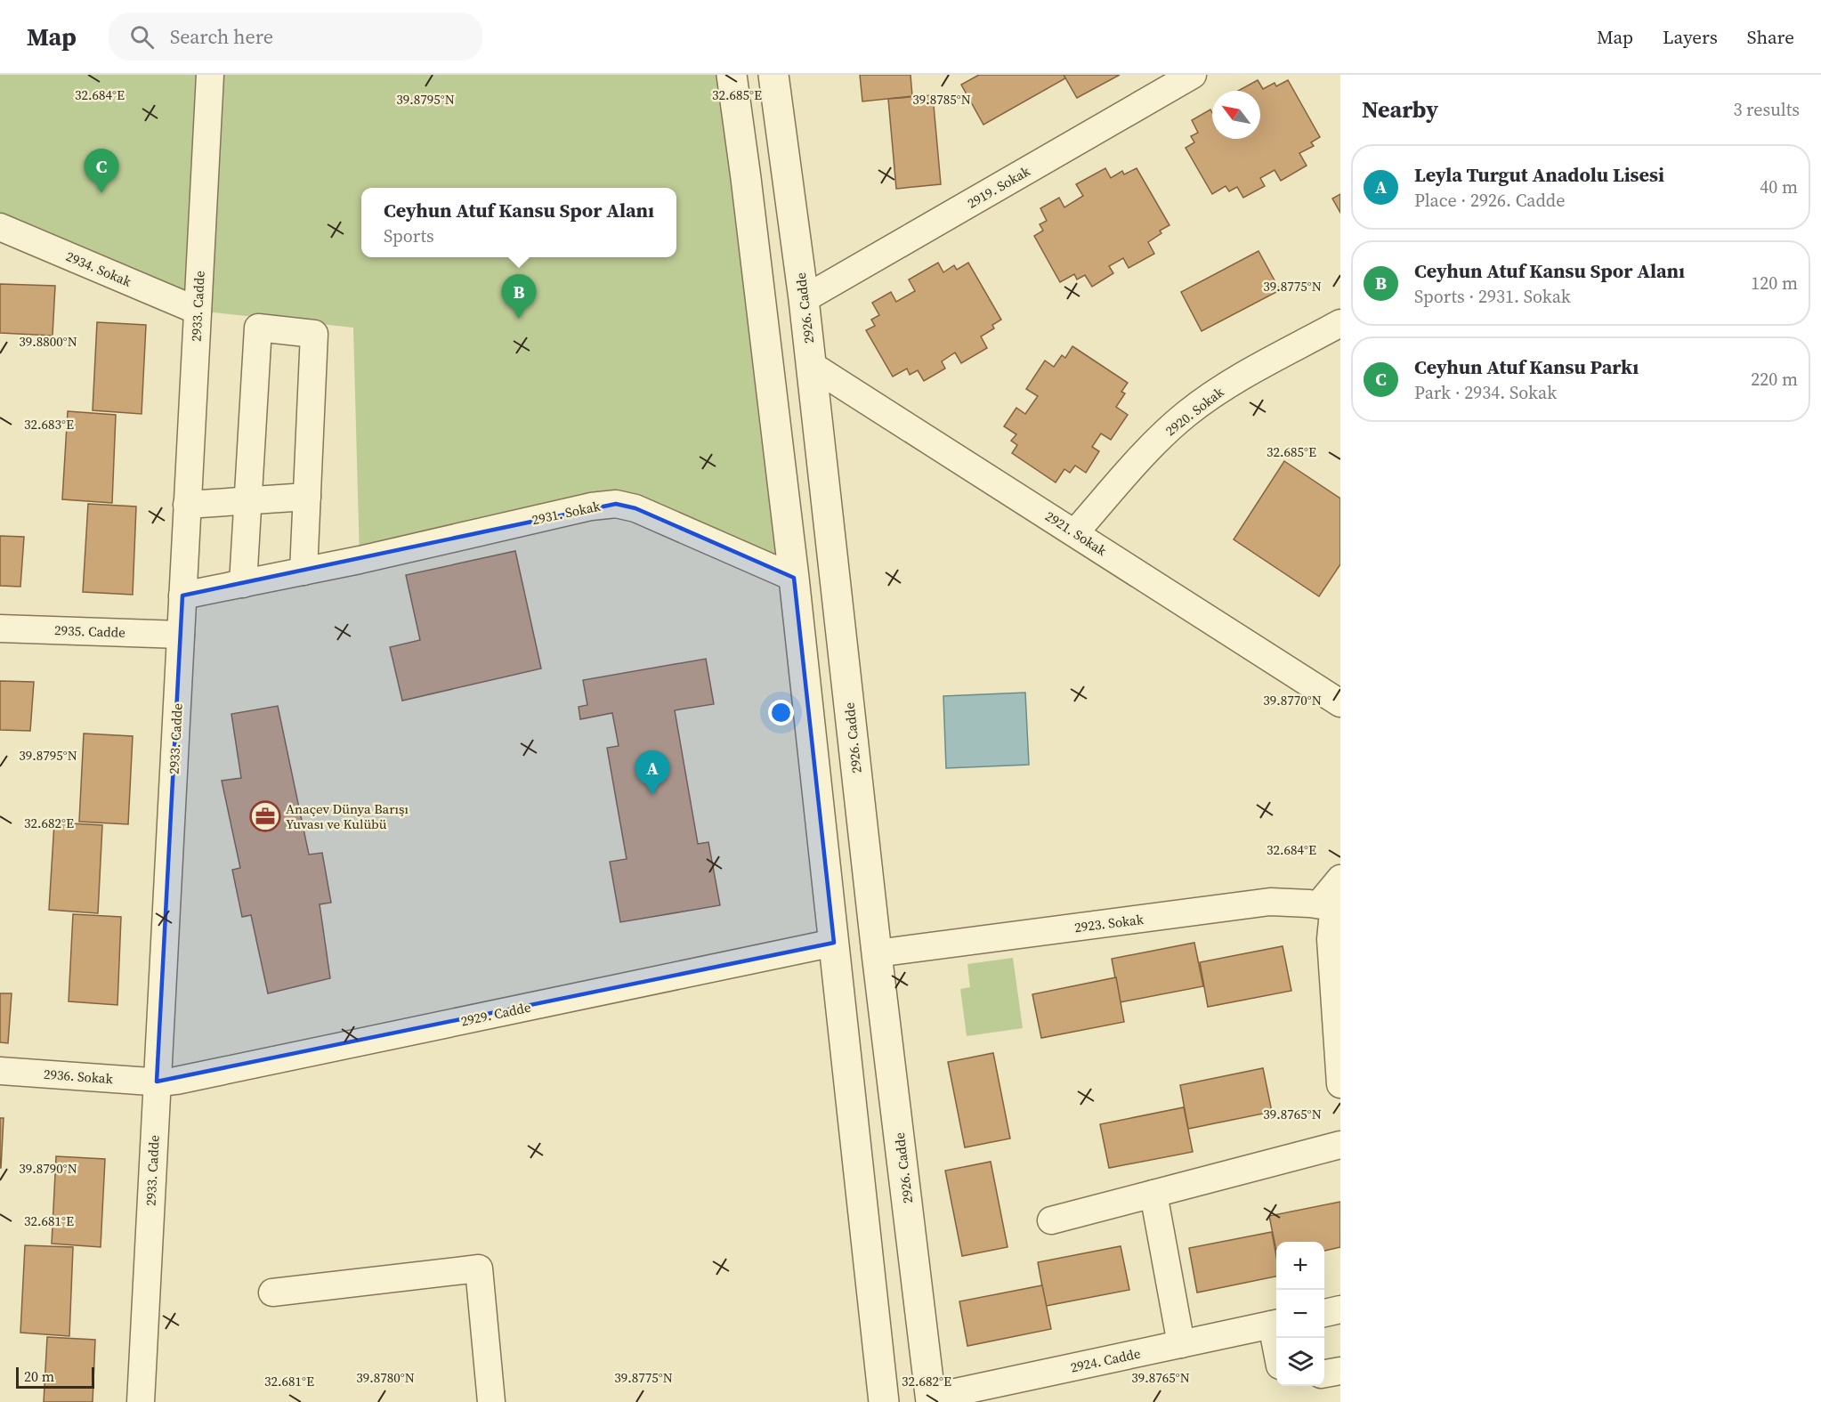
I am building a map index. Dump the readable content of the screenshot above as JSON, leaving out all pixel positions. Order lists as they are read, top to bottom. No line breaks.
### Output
{"streets":{"street":["2919. Sokak","2934. Sokak","2933. Cadde","2926. Cadde","2920. Sokak","2931. Sokak","2921. Sokak","2935. Cadde","2923. Sokak","2929. Cadde","2936. Sokak","2924. Cadde"]},"crossings":[["2919. Sokak","2926. Cadde"],["2934. Sokak","2933. Cadde"],["2933. Cadde","2931. Sokak"],["2933. Cadde","2935. Cadde"],["2933. Cadde","2929. Cadde"],["2933. Cadde","2936. Sokak"],["2926. Cadde","2921. Sokak"],["2926. Cadde","2923. Sokak"],["2926. Cadde","2924. Cadde"],["2920. Sokak","2921. Sokak"],["2929. Cadde","2936. Sokak"]],"places":{"office":["Anaçev Dünya Barışı Yuvası ve Kulübü"]},"scale_bar":"20 m","north":"top left","page":{"header":"Map","search":"Search here","nav":["Map","Layers","Share"],"heading":["Nearby","3 results"],"list":[{"mark":"A","name":"Leyla Turgut Anadolu Lisesi","note":"Place · 2926. Cadde","value":"40 m"},{"mark":"B","name":"Ceyhun Atuf Kansu Spor Alanı","note":"Sports · 2931. Sokak","value":"120 m"},{"mark":"C","name":"Ceyhun Atuf Kansu Parkı","note":"Park · 2934. Sokak","value":"220 m"}],"pins":["C","B","A"],"popup":["Ceyhun Atuf Kansu Spor Alanı","Sports"],"map_buttons":["+","−"],"scale":"20 m"},"coordinates":["32.684°E","32.685°E","39.8795°N","39.8785°N","39.8775°N","39.8800°N","32.683°E","39.8770°N","32.682°E","39.8765°N","39.8790°N","32.681°E","39.8780°N"]}
